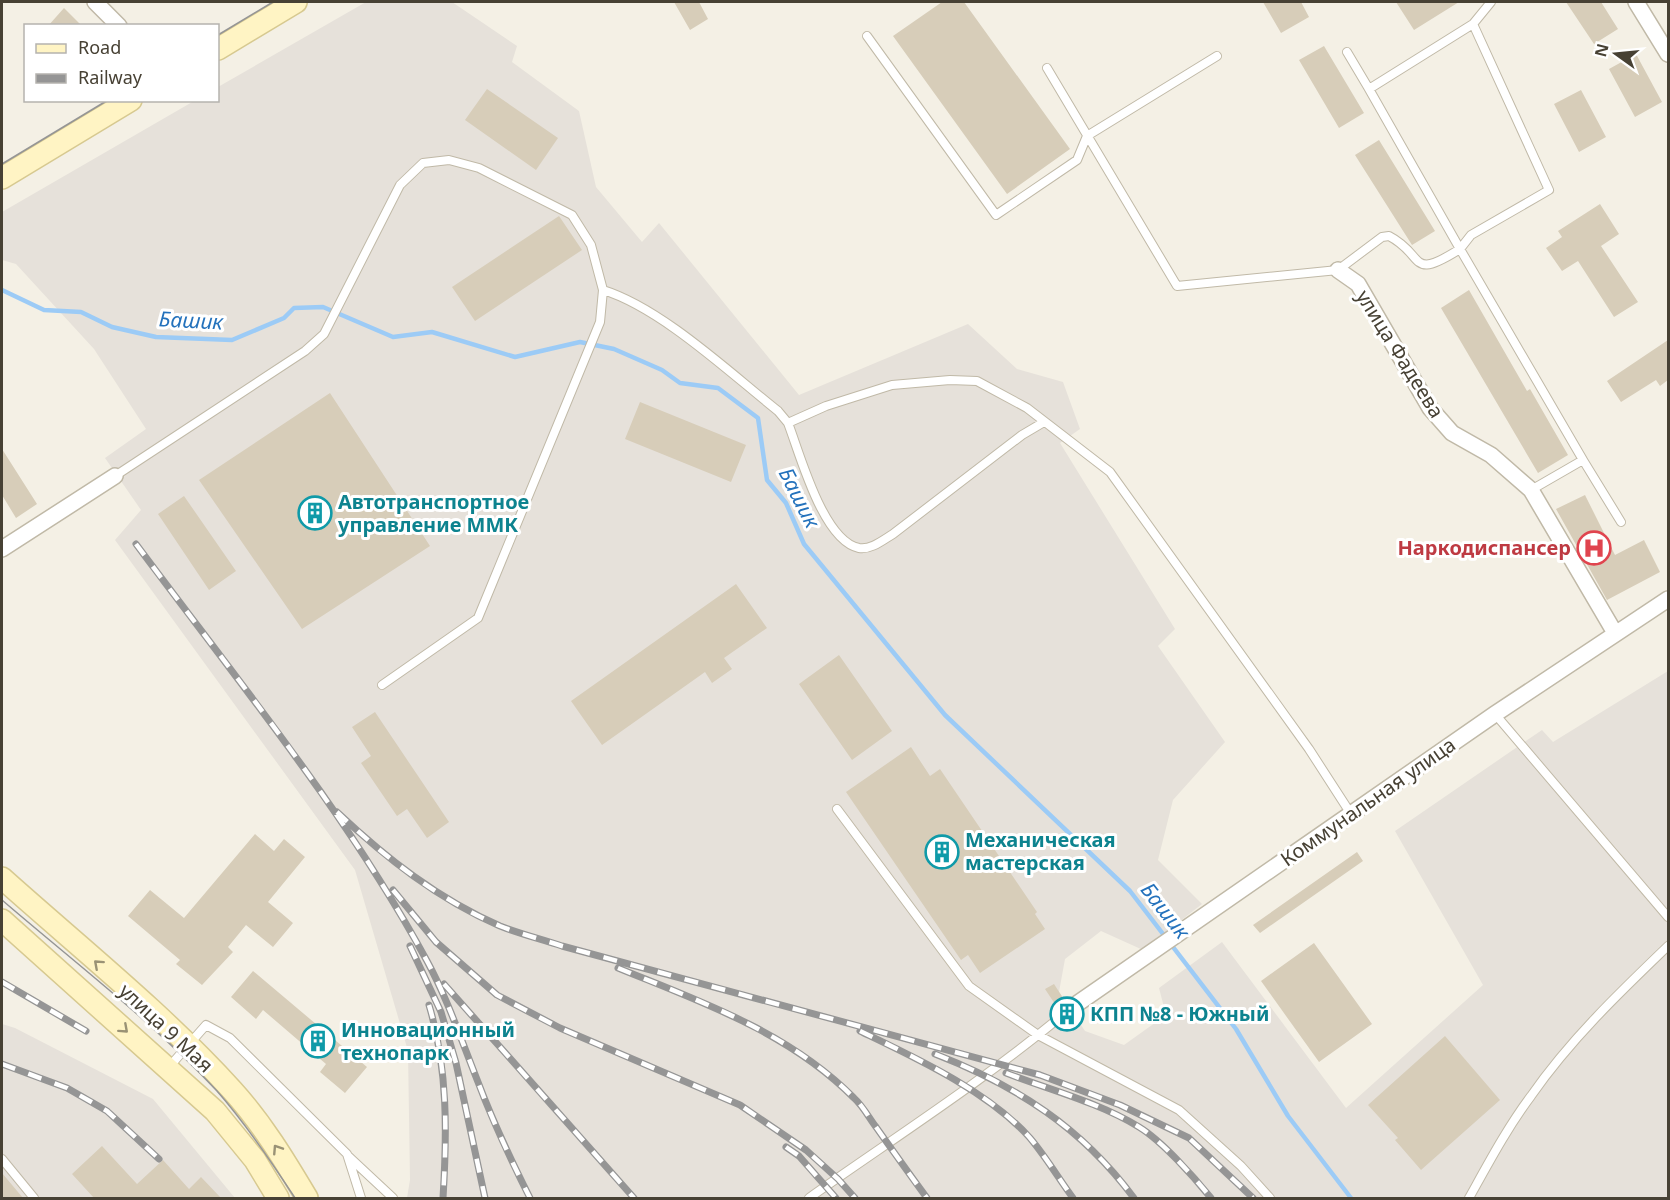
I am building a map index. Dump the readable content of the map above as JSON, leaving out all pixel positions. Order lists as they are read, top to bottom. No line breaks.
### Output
{"streets":{"main road":["улица 9 Мая"],"street":["улица Фадеева","Коммунальная улица"]},"crossings":[["улица Фадеева","Коммунальная улица"]],"water":["Башик"],"places":{"building":["Автотранспортное управление ММК","Механическая мастерская","КПП №8 - Южный","Инновационный технопарк"],"hospital":["Наркодиспансер"]},"legend":["Road","Railway"],"north":"left"}
